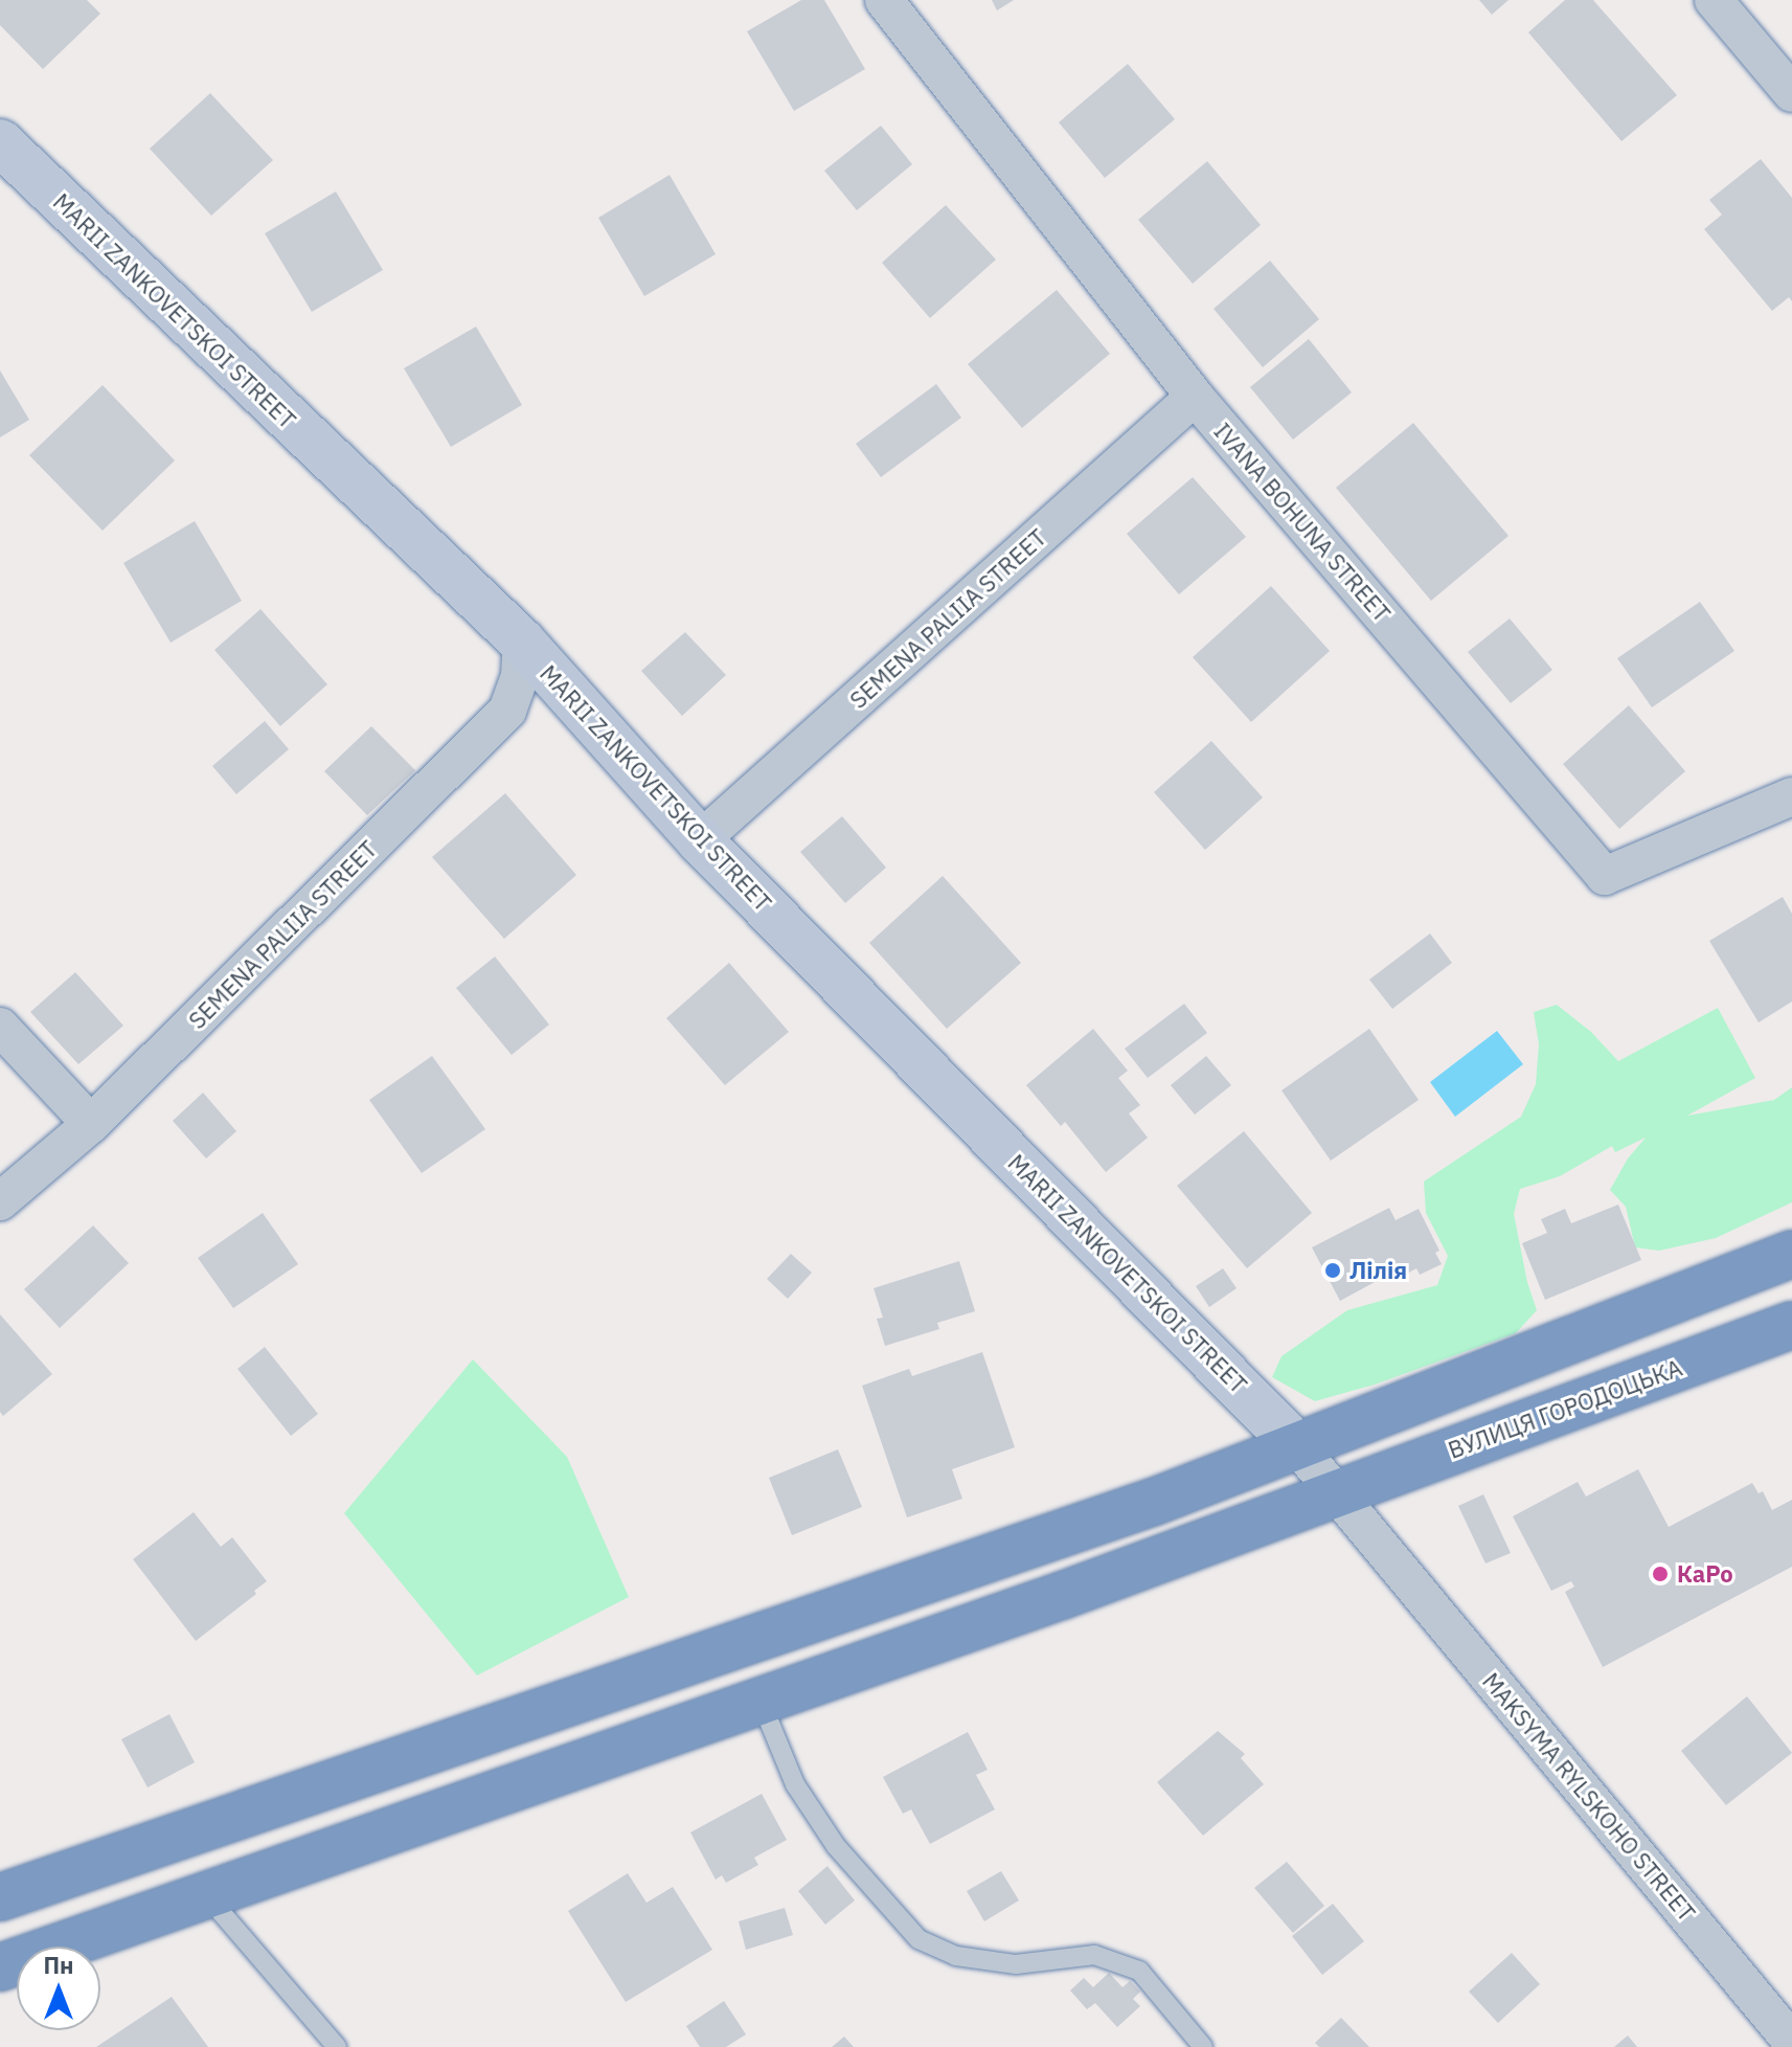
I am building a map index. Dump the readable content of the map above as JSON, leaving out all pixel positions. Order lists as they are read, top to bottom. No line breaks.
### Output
{"streets":{"highway":["ВУЛИЦЯ ГОРОДОЦЬКА"],"street":["MARII ZANKOVETSKOI STREET","IVANA BOHUNA STREET","SEMENA PALIIA STREET","MAKSYMA RYLSKOHO STREET"]},"crossings":[["MARII ZANKOVETSKOI STREET","SEMENA PALIIA STREET"],["MARII ZANKOVETSKOI STREET","MAKSYMA RYLSKOHO STREET"],["IVANA BOHUNA STREET","SEMENA PALIIA STREET"],["ВУЛИЦЯ ГОРОДОЦЬКА","MAKSYMA RYLSKOHO STREET"]],"places":["Лілія","КаРо"],"north":"top"}
